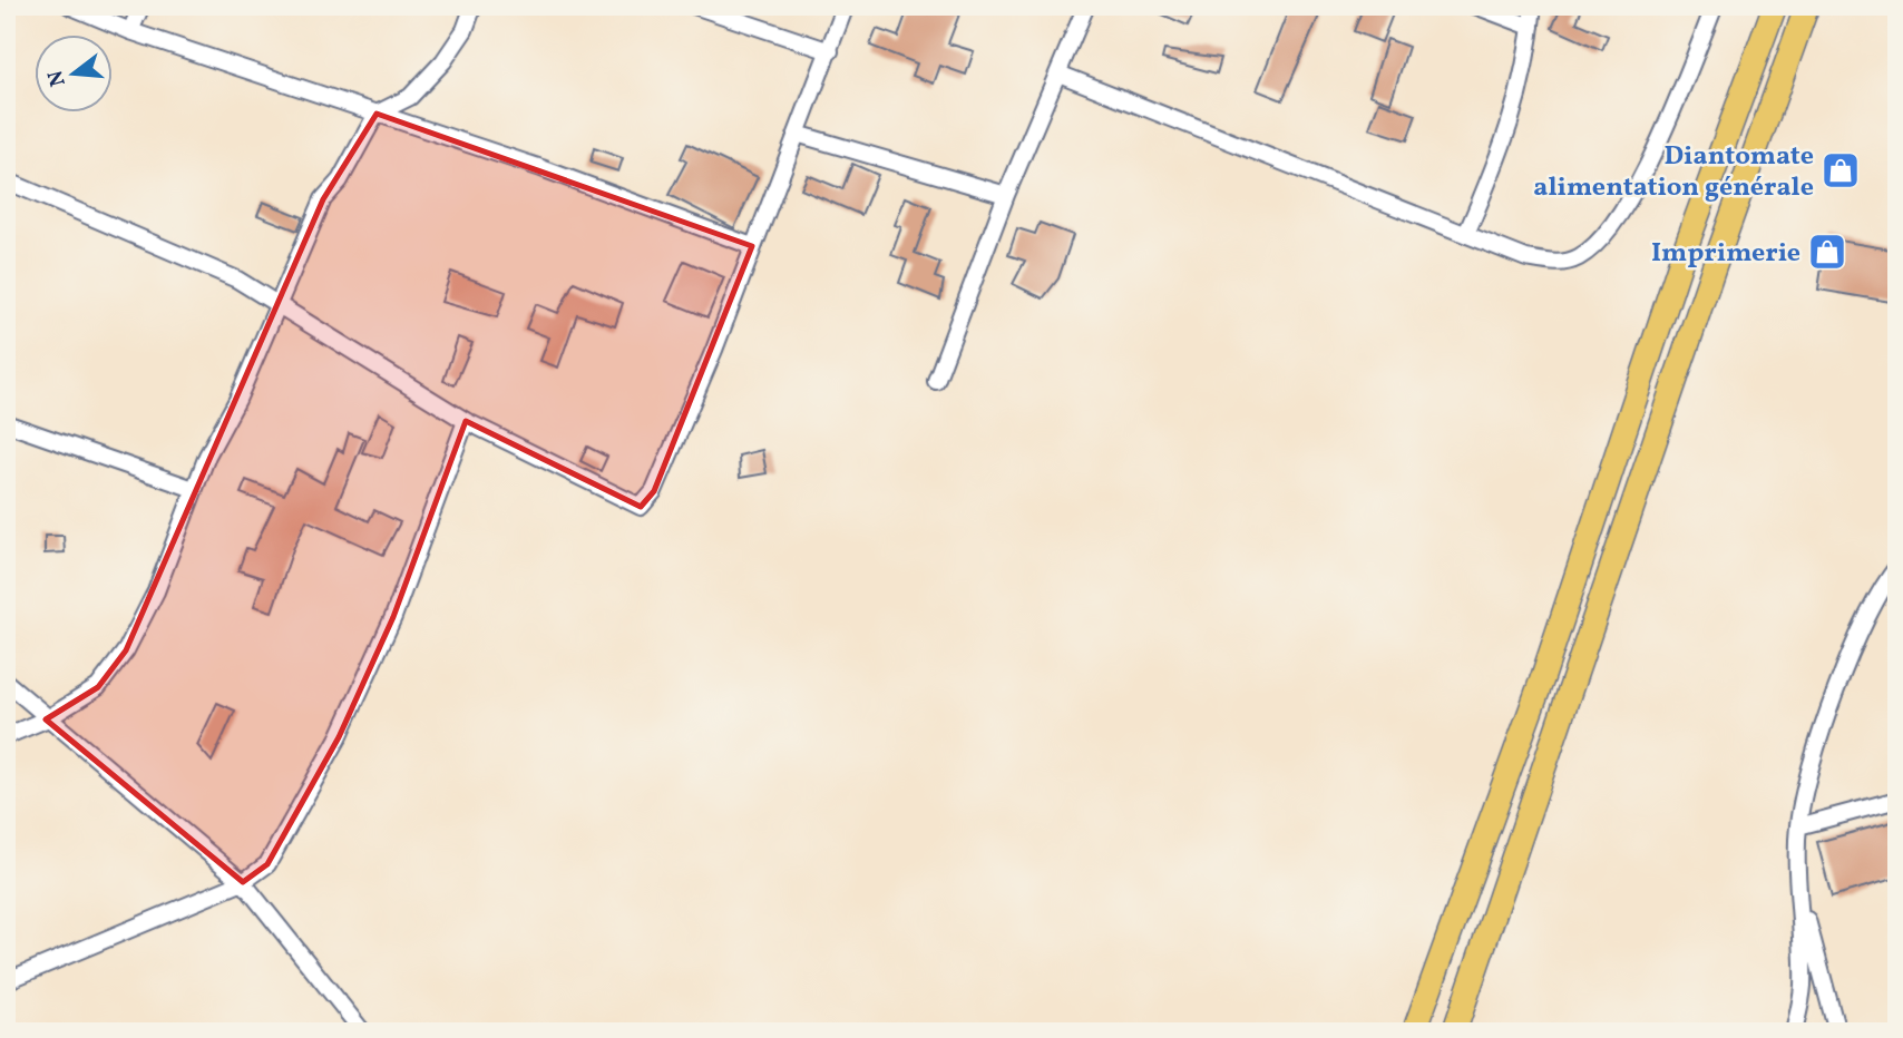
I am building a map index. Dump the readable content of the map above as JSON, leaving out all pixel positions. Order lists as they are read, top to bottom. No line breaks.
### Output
{"places":{"shop":["Diantomate alimentation générale","Imprimerie"]},"north":"left"}
